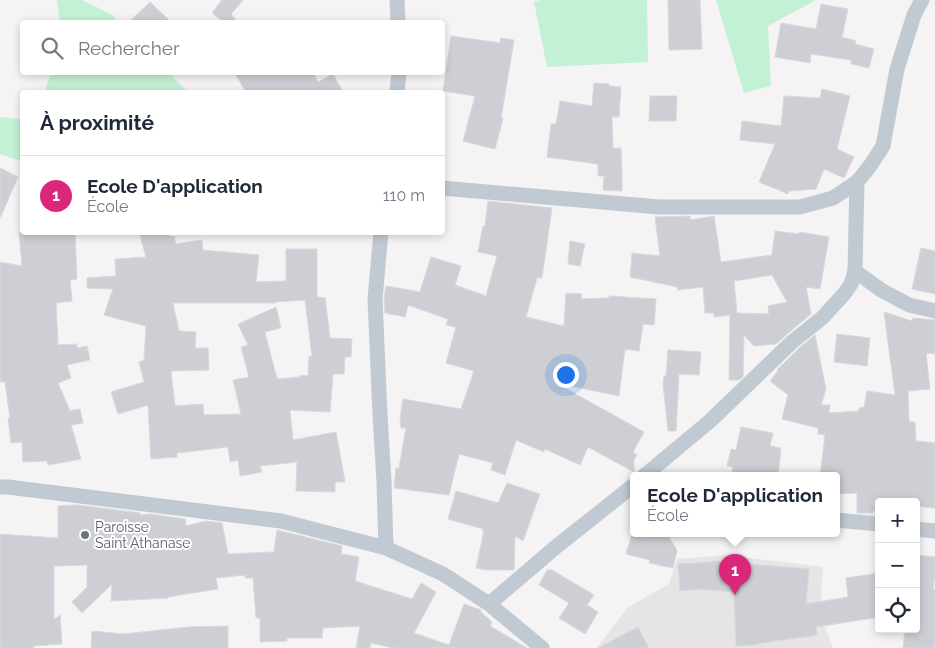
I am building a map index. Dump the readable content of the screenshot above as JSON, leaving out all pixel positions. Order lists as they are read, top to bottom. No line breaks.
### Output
{"places":["Paroisse Saint Athanase"],"page":{"search":"Rechercher","heading":"À proximité","list":[{"mark":"1","name":"Ecole D'application","note":"École","value":"110 m"}],"popup":["Ecole D'application","École"],"map_buttons":["+","−"],"pins":"1"}}
